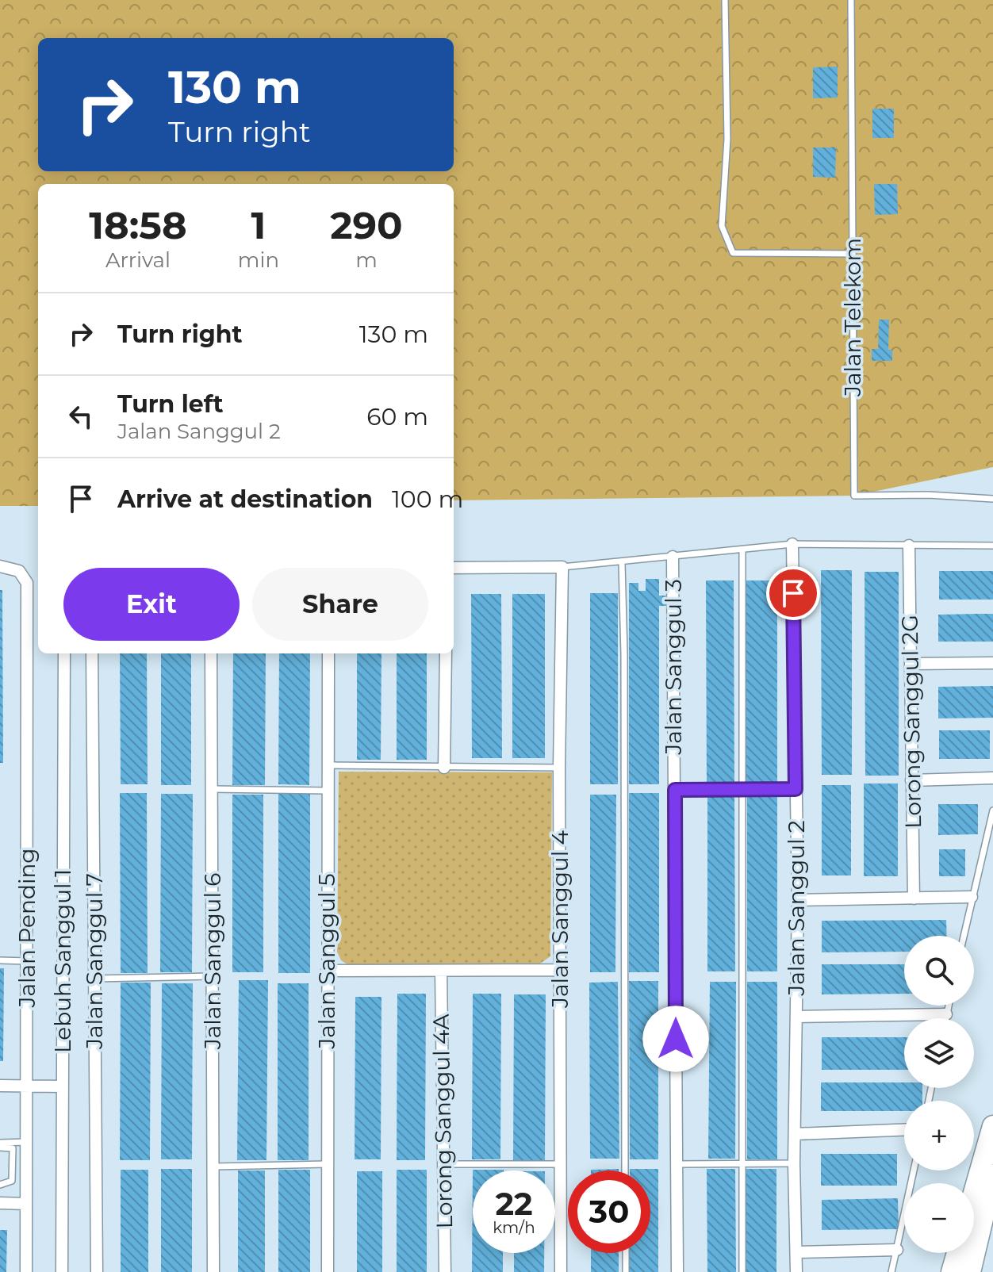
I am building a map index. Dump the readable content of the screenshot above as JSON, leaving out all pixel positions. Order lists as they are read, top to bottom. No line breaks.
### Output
{"streets":{"street":["Jalan Sanggul 3","Lorong Sanggul 2G","Jalan Sanggul 2","Jalan Sanggul 4","Jalan Pending","Lebuh Sanggul 1","Jalan Sanggul 7","Jalan Sanggul 6","Jalan Sanggul 5","Lorong Sanggul 4A"],"lane":["Jalan Telekom"]},"page":{"turn":["130 m","Turn right"],"eta":["18:58","Arrival","1","min","290","m"],"list":[{"name":"Turn right","value":"130 m"},{"name":"Turn left","note":"Jalan Sanggul 2","value":"60 m"},{"name":"Arrive at destination","value":"100 m"}],"buttons":["Exit","Share"],"map_buttons":["+","−"],"speed":"22 km/h","limit":"30"}}
